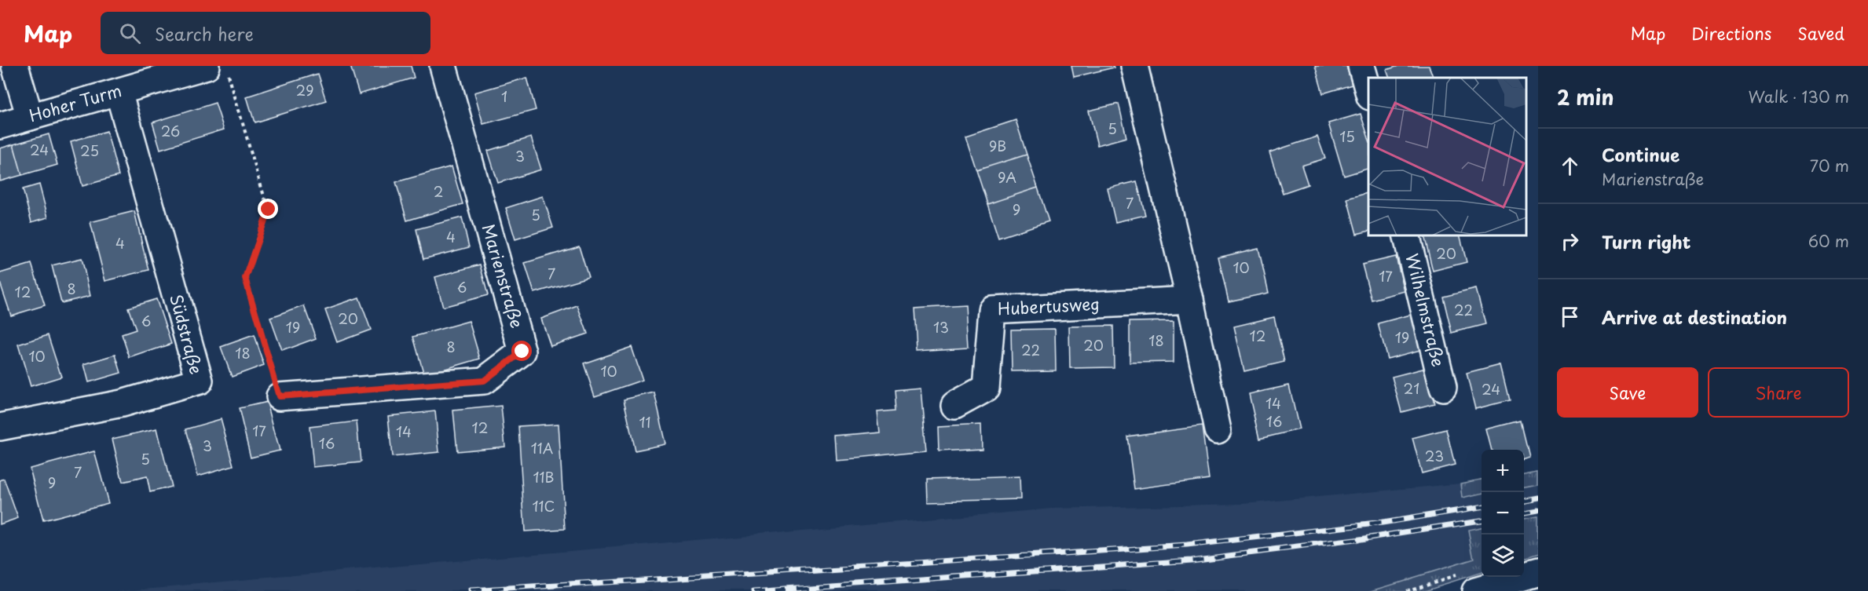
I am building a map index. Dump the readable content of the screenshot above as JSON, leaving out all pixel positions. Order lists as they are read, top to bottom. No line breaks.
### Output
{"streets":{"main road":["Hoher Turm","Marienstraße","Hubertusweg","Wilhelmstraße","Südstraße"]},"crossings":[["Hoher Turm","Südstraße"]],"house_numbers":["29","1","5","26","15","9B","24","25","3","9A","2","7","9","5","4","4","20","10","7","17","6","8","12","22","20","6","19","13","12","19","18","20","8","22","18","10","10","21","24","14","16","11","12","17","14","16","3","11A","23","5","7","11B","9","11C"],"page":{"header":"Map","search":"Search here","nav":["Map","Directions","Saved"],"heading":["2 min","Walk · 130 m"],"list":[["Continue","Marienstraße","70 m"],["Turn right","60 m"],"Arrive at destination"],"buttons":["Save","Share"],"map_buttons":["+","−"]}}
